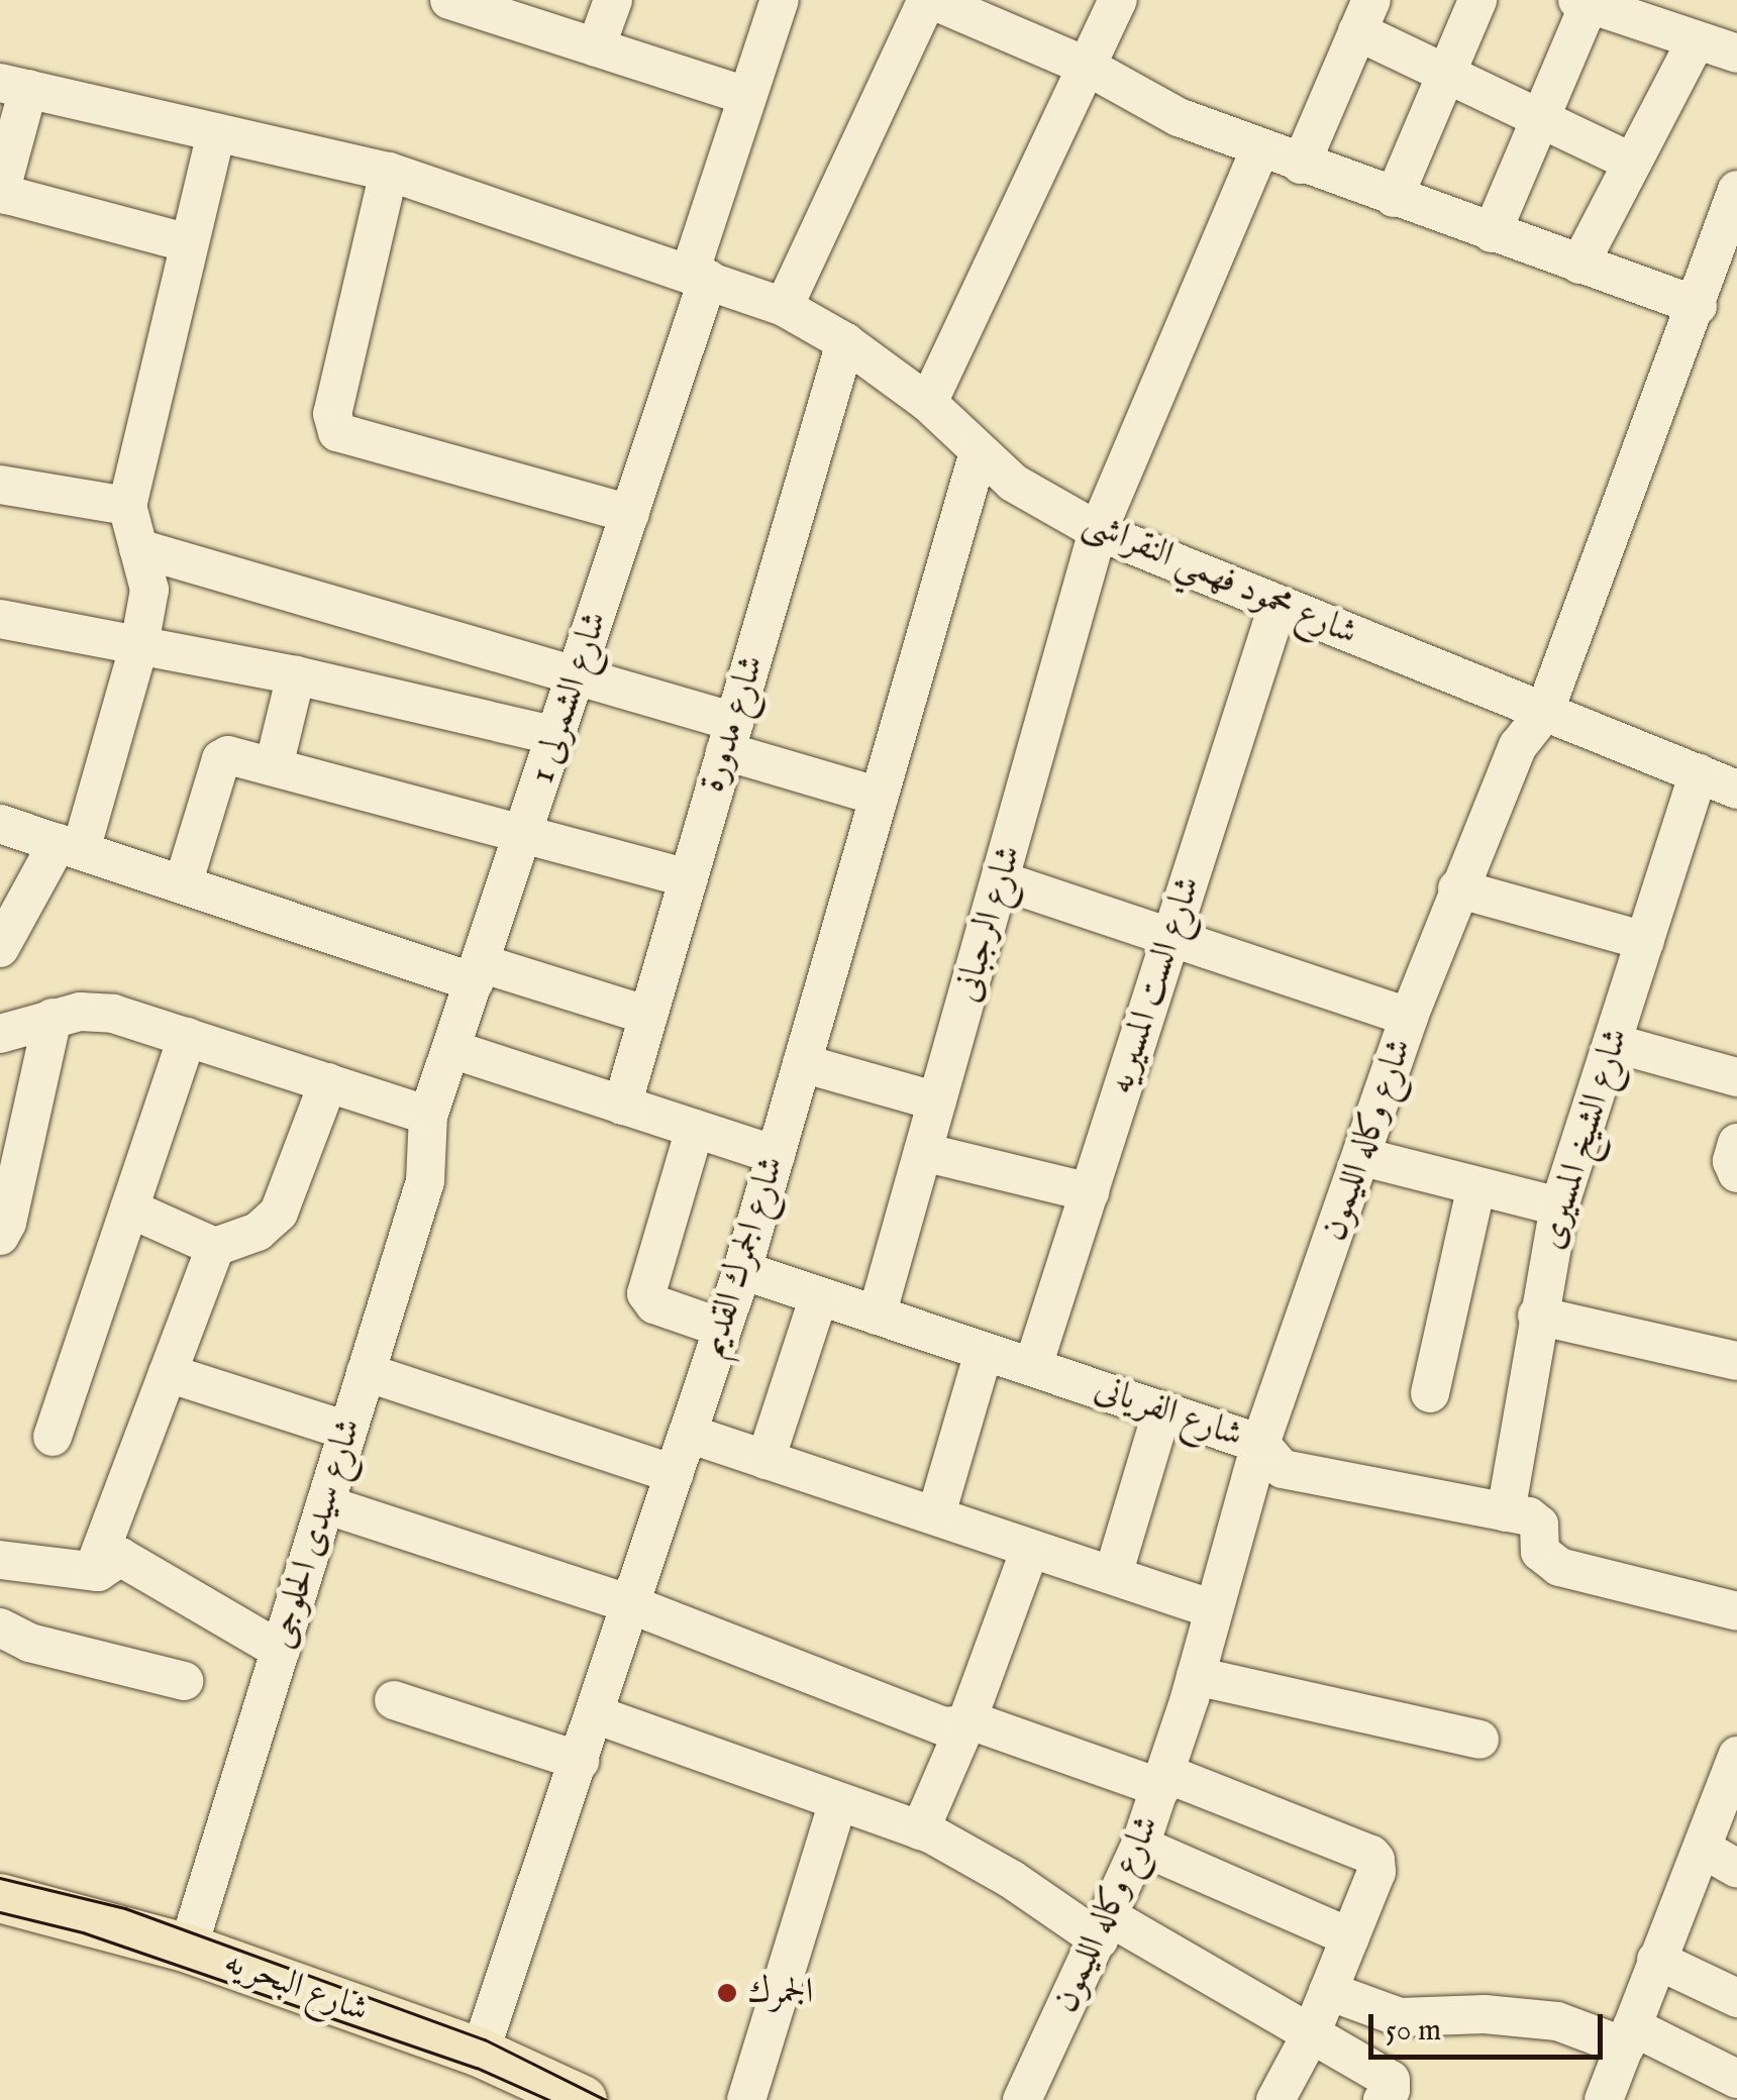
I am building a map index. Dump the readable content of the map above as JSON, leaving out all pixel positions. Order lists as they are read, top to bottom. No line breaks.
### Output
{"streets":{"main road":["شارع البحريه"],"street":["شارع محمود فهمي النقراشى","شارع الشمرلى 1","شارع مدورة","شارع الرجبانى","شارع الست المسيريه","شارع الشيخ المسيرى","شارع وكاله الليمون","شارع الجمرك القديم","شارع الفريانى","شارع سيدى الحلوجى"]},"crossings":[["شارع محمود فهمي النقراشى","شارع الشمرلى 1"],["شارع محمود فهمي النقراشى","شارع مدورة"],["شارع محمود فهمي النقراشى","شارع الرجبانى"],["شارع محمود فهمي النقراشى","شارع الست المسيريه"],["شارع محمود فهمي النقراشى","شارع الشيخ المسيرى"],["شارع محمود فهمي النقراشى","شارع وكاله الليمون"],["شارع محمود فهمي النقراشى","شارع الجمرك القديم"],["شارع الشمرلى 1","شارع سيدى الحلوجى"],["شارع الرجبانى","شارع الفريانى"],["شارع الست المسيريه","شارع الفريانى"],["شارع الشيخ المسيرى","شارع الفريانى"],["شارع وكاله الليمون","شارع الفريانى"],["شارع الجمرك القديم","شارع الفريانى"],["شارع الجمرك القديم","شارع البحريه"],["شارع سيدى الحلوجى","شارع البحريه"]],"places":["الجمرك"],"scale_bar":"50 m"}
